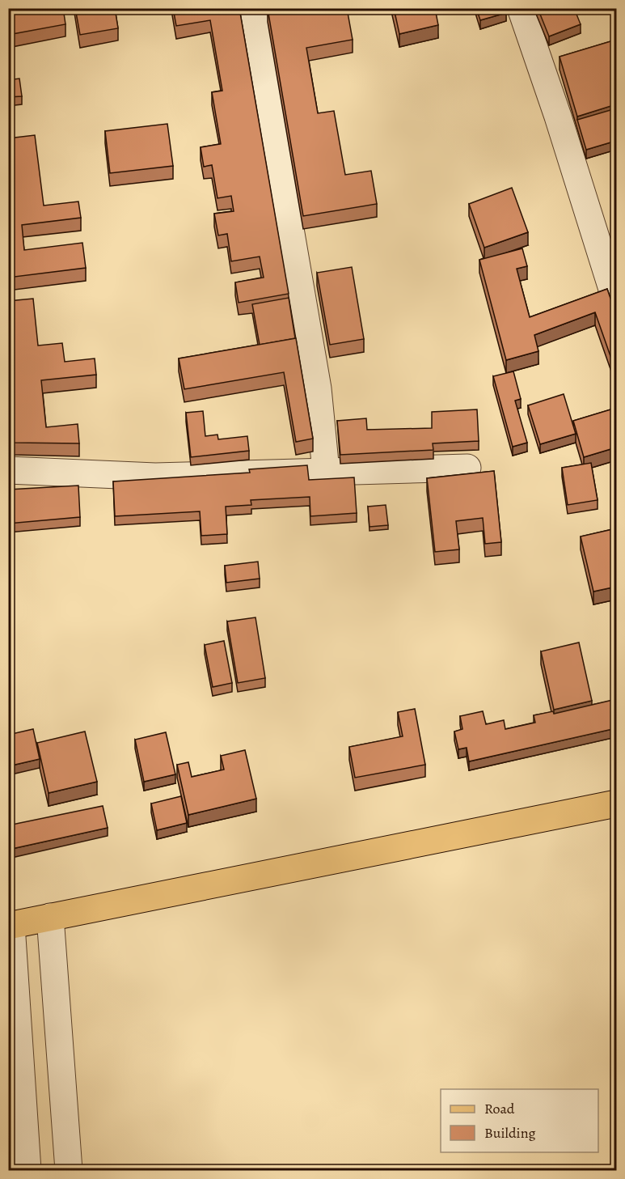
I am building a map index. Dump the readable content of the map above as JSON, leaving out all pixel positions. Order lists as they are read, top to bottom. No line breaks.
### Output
{"legend":["Road","Building"]}
